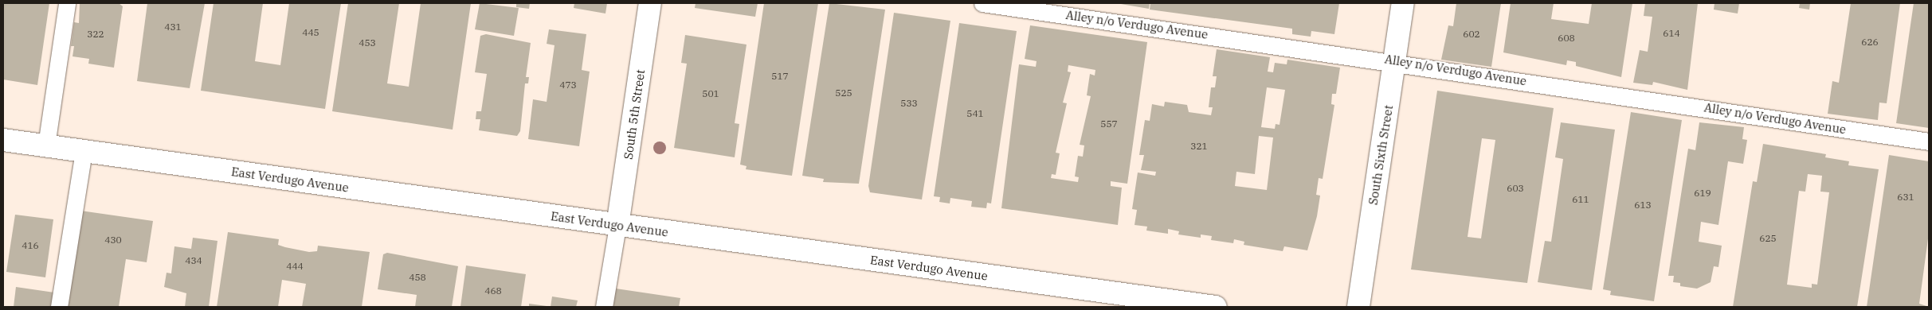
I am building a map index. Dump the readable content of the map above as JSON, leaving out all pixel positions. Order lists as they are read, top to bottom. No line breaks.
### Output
{"streets":{"street":["South 5th Street","South Sixth Street","East Verdugo Avenue"],"lane":["Alley n/o Verdugo Avenue"]},"crossings":[["Alley n/o Verdugo Avenue","South Sixth Street"],["South 5th Street","East Verdugo Avenue"]],"house_numbers":["431","445","614","322","602","608","626","453","517","473","525","501","533","541","557","321","603","619","631","611","613","625","430","416","434","444","458","468"]}
